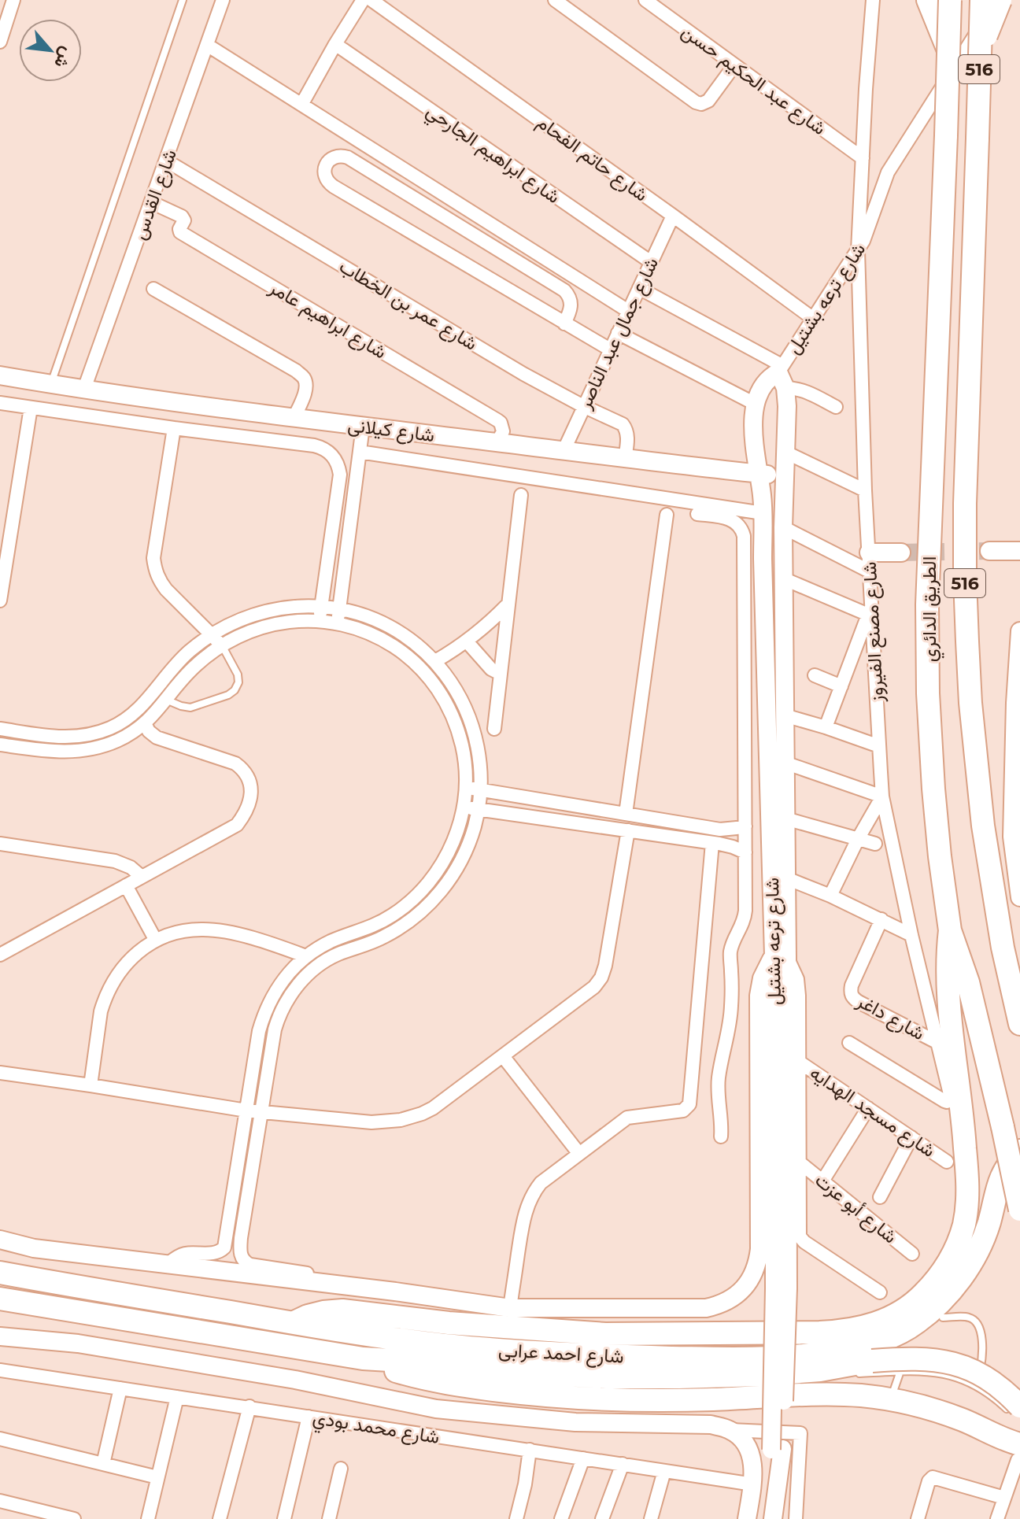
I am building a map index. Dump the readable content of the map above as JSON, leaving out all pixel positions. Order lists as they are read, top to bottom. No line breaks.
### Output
{"streets":{"highway":["516","الطريق الدائري","شارع احمد عرابى"],"street":["شارع عبد الحكيم حسن","شارع ابراهيم الجارحي","شارع حاتم الفحام","شارع القدس","شارع ترعه بشتيل","شارع عمر بن الخطاب","شارع ابراهيم عامر","شارع جمال عبد الناصر","شارع كيلانى","شارع مصنع الفيروز","شارع داغر","شارع مسجد الهدايه","شارع أبو عزت","شارع محمد بودي"]},"crossings":[["شارع عبد الحكيم حسن","شارع مصنع الفيروز"],["شارع ابراهيم الجارحي","شارع جمال عبد الناصر"],["شارع حاتم الفحام","شارع ترعه بشتيل"],["شارع حاتم الفحام","شارع جمال عبد الناصر"],["شارع القدس","شارع عمر بن الخطاب"],["شارع القدس","شارع ابراهيم عامر"],["شارع القدس","شارع كيلانى"],["شارع ترعه بشتيل","شارع كيلانى"],["شارع ترعه بشتيل","شارع مصنع الفيروز"],["شارع ترعه بشتيل","شارع مسجد الهدايه"],["شارع ترعه بشتيل","شارع أبو عزت"],["شارع عمر بن الخطاب","شارع جمال عبد الناصر"],["شارع عمر بن الخطاب","شارع كيلانى"],["شارع ابراهيم عامر","شارع كيلانى"],["شارع جمال عبد الناصر","شارع كيلانى"],["شارع مصنع الفيروز","شارع داغر"]],"north":"bottom right"}
